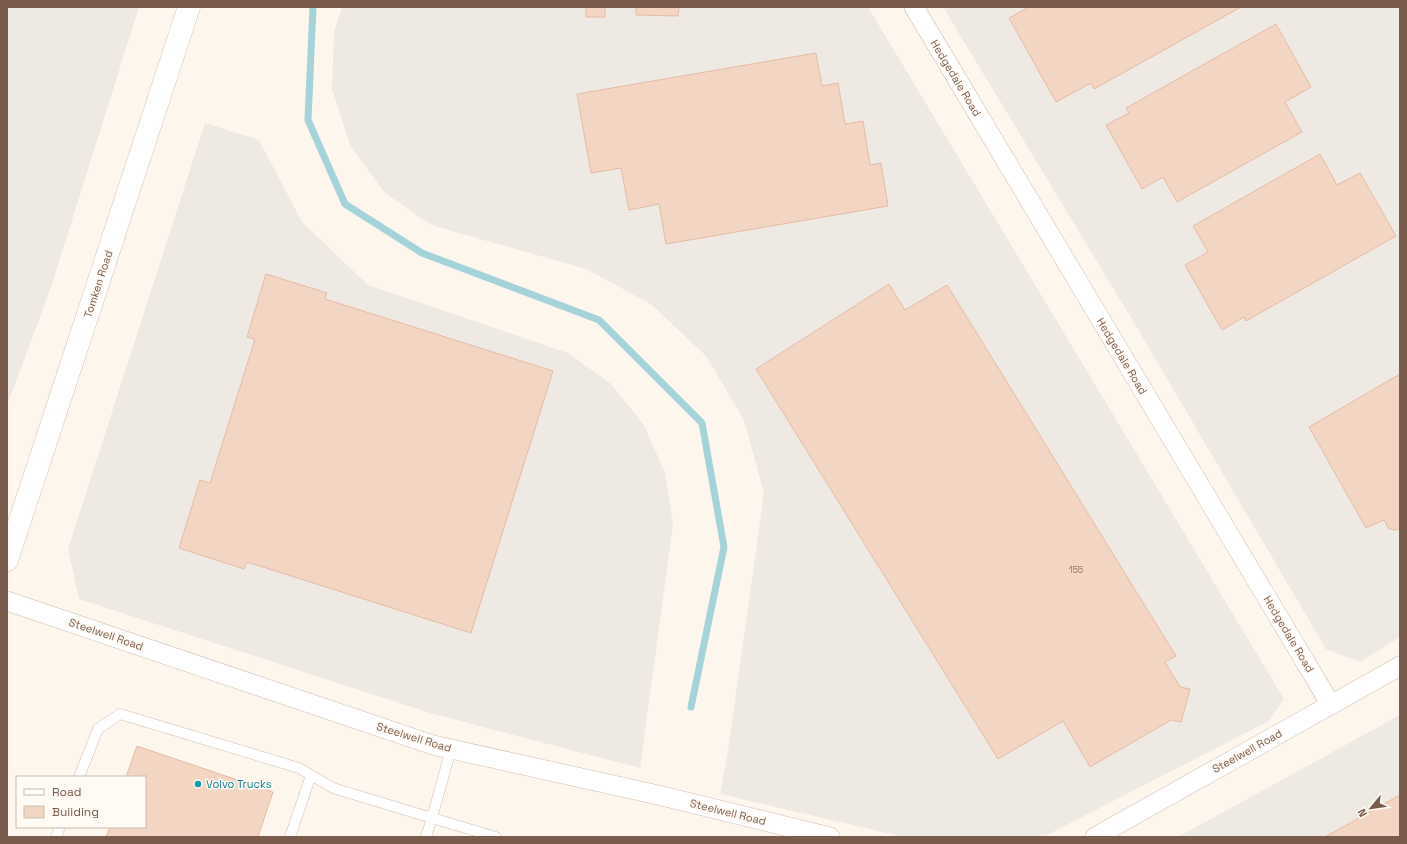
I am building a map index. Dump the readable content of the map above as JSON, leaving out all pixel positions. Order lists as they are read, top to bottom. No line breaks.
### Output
{"streets":{"main road":["Tomken Road"],"street":["Hedgedale Road","Steelwell Road"]},"crossings":[["Hedgedale Road","Steelwell Road"]],"places":["Volvo Trucks"],"house_numbers":["155"],"legend":["Road","Building"],"north":"bottom left"}
